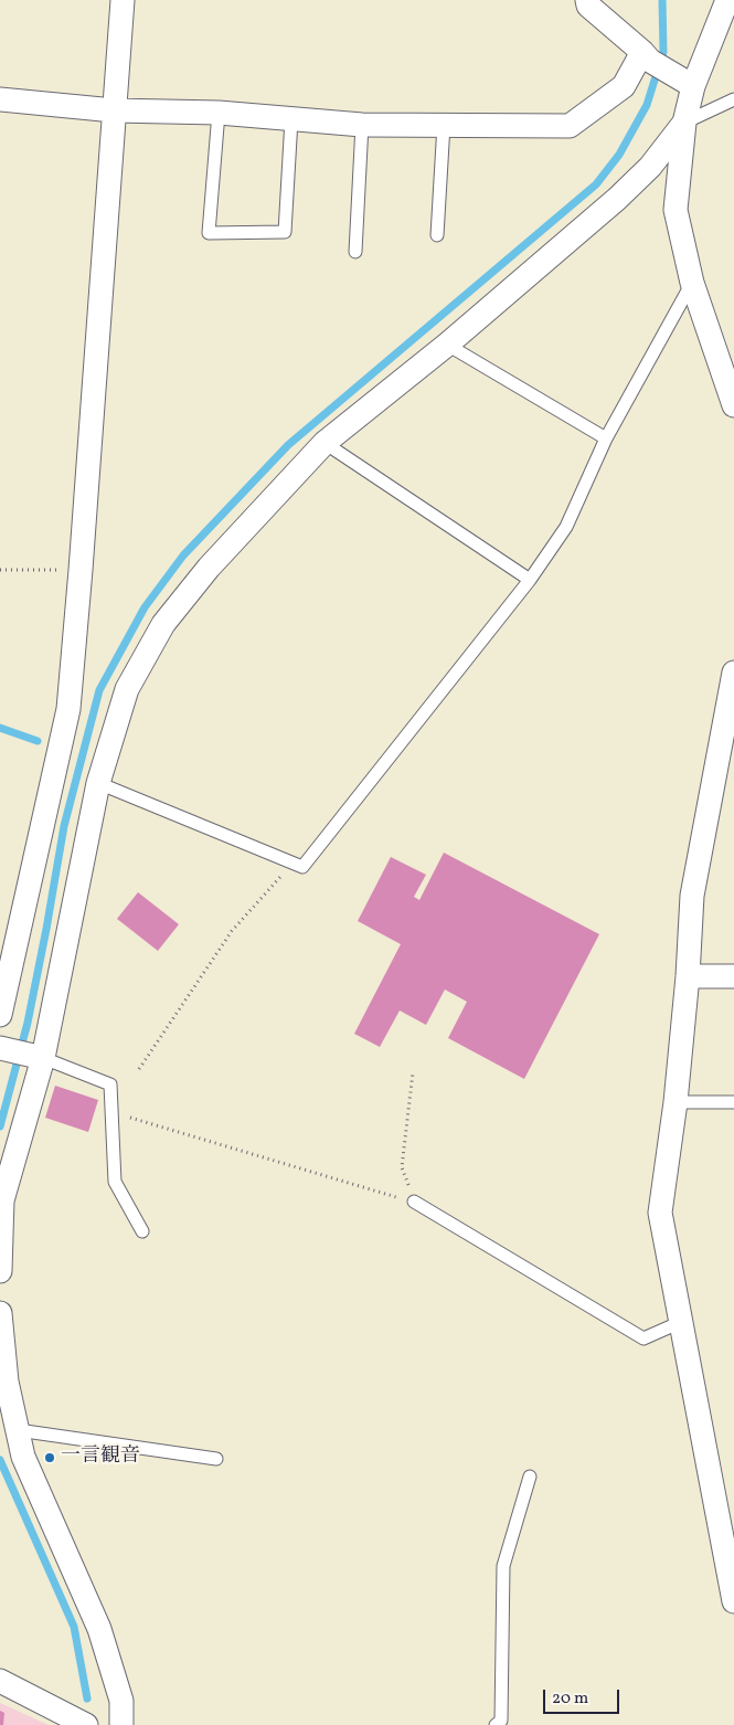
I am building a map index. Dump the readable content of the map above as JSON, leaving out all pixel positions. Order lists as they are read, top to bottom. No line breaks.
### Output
{"places":["一言観音"],"scale_bar":"20 m"}
